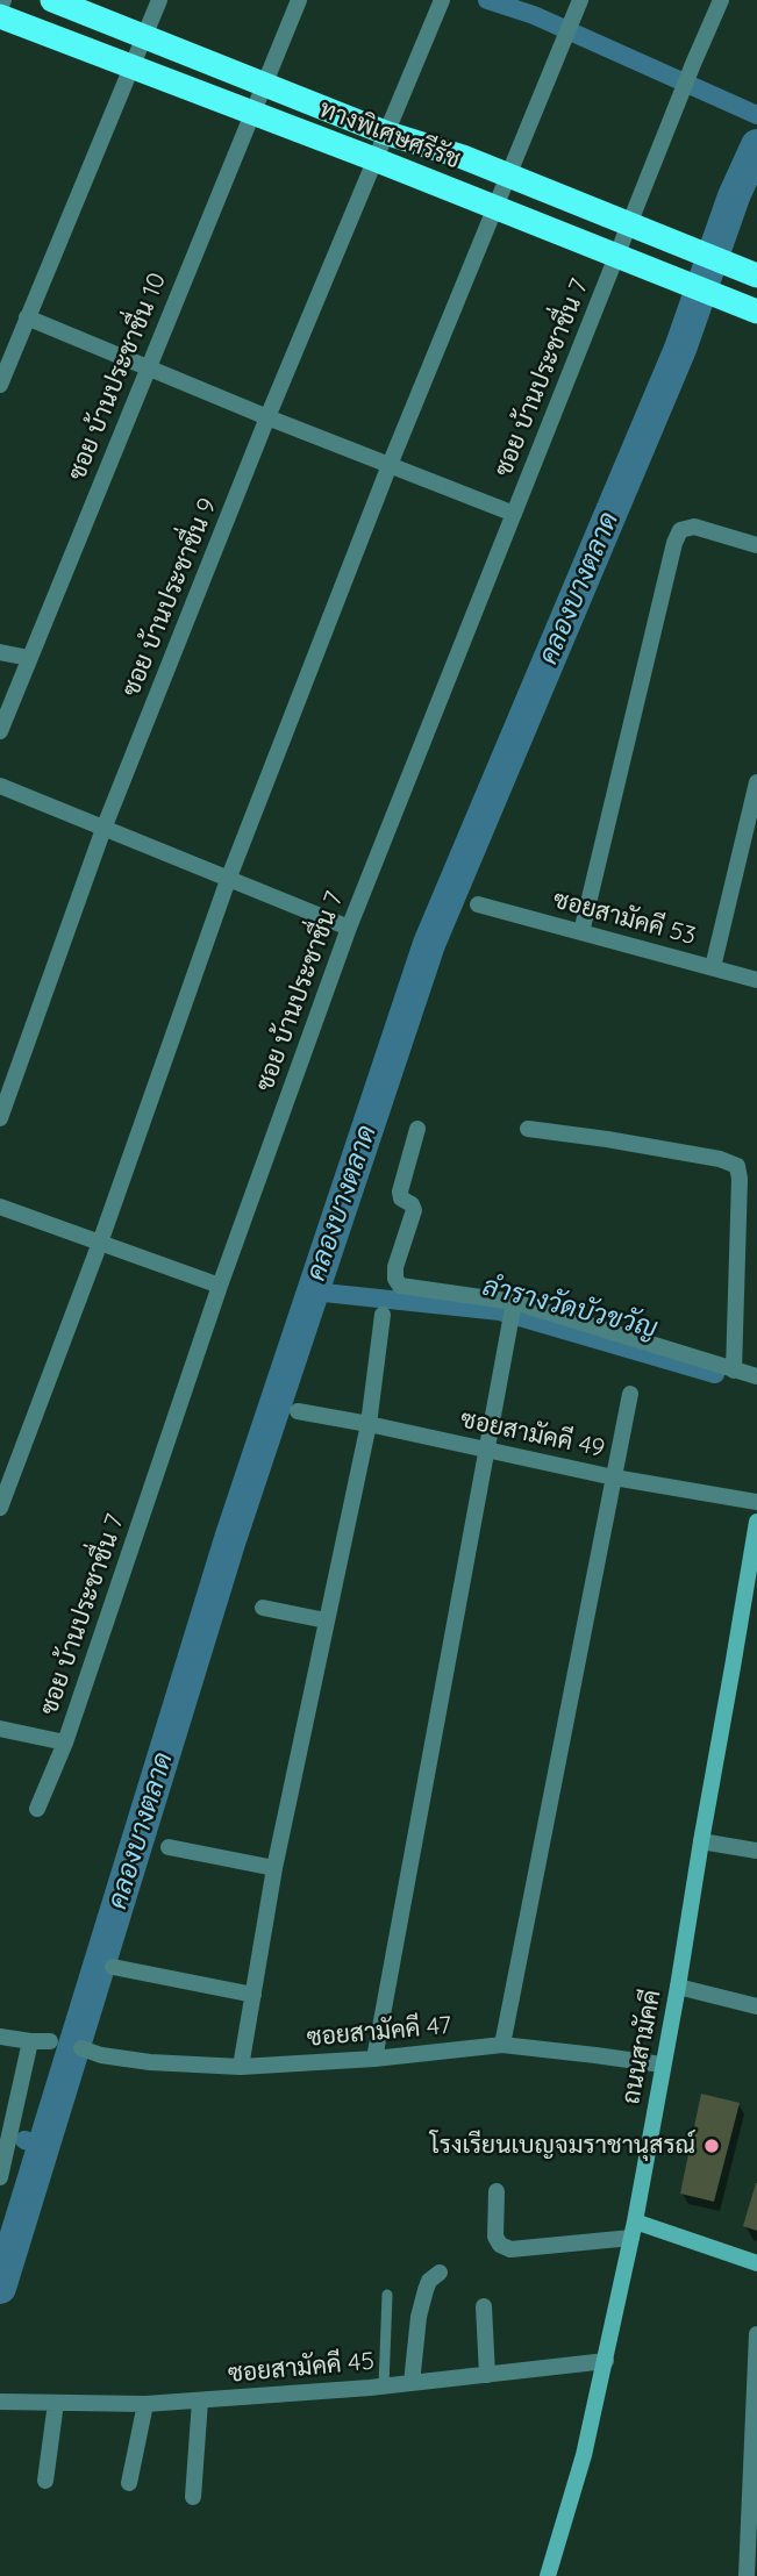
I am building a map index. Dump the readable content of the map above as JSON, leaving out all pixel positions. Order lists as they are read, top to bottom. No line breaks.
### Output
{"streets":{"highway":["ทางพิเศษศรีรัช"],"main road":["ถนนสามัคคี"],"street":["ซอย บ้านประชาชื่น 10","ซอย บ้านประชาชื่น 7","ซอย บ้านประชาชื่น 9","ซอยสามัคคี 53","ซอยสามัคคี 49","ซอยสามัคคี 47","ซอยสามัคคี 45"]},"crossings":[["ซอยสามัคคี 47","ถนนสามัคคี"],["ถนนสามัคคี","ซอยสามัคคี 45"]],"water":["คลองบางตลาด","ลำรางวัดบัวขวัญ"],"places":["โรงเรียนเบญจมราชานุสรณ์"]}
